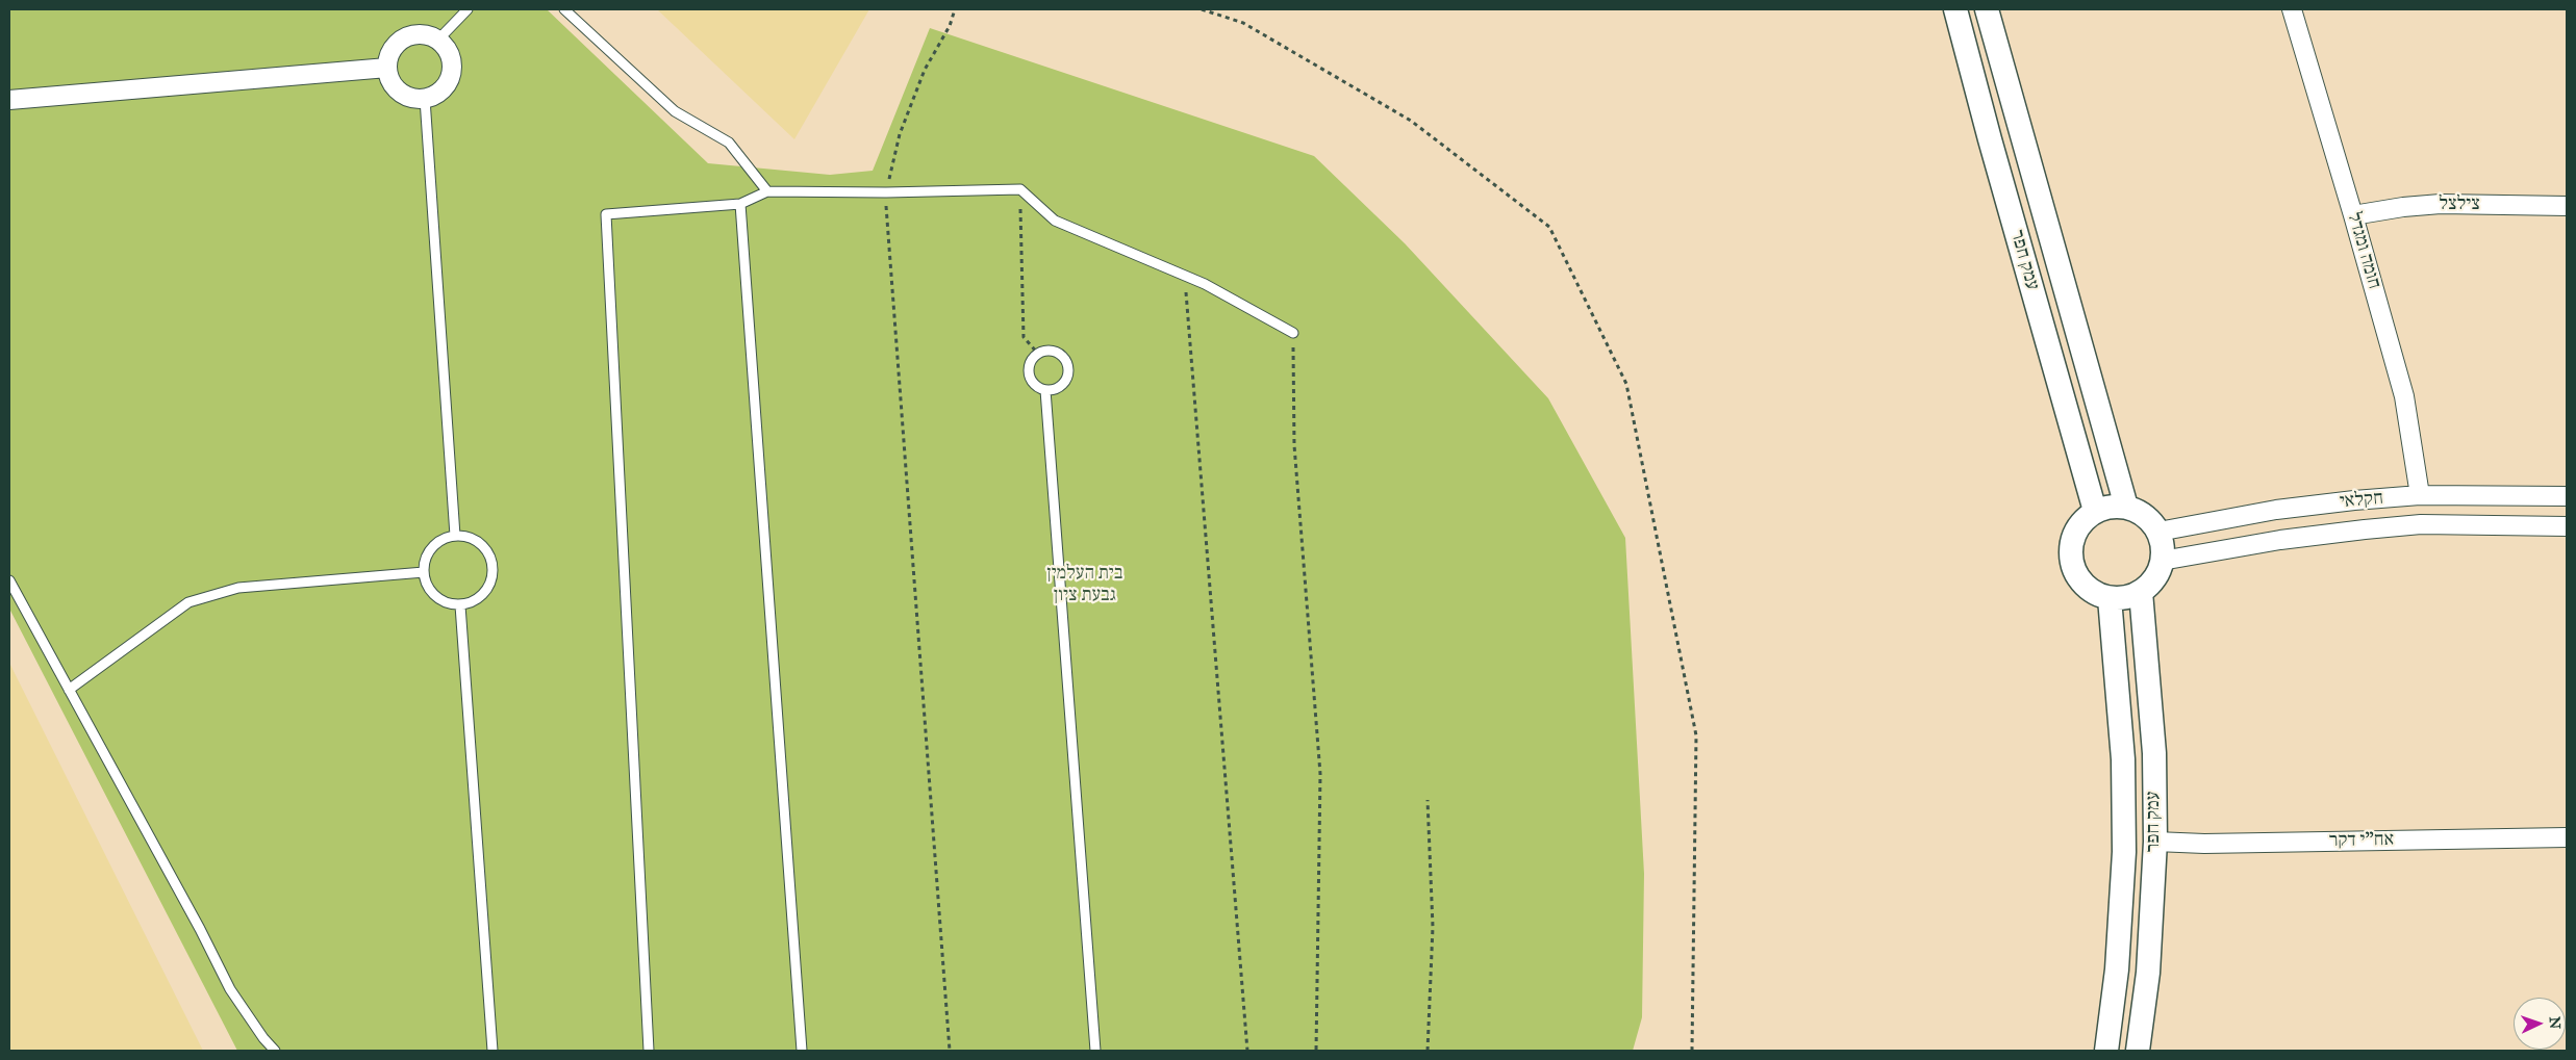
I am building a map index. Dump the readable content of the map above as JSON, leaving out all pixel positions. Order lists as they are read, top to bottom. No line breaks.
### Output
{"streets":{"street":["צילצל","חומה ומגדל","עמק חפר","חקלאי","אח\"י דקר"]},"crossings":[["צילצל","חומה ומגדל"],["חומה ומגדל","חקלאי"],["עמק חפר","חקלאי"],["עמק חפר","אח\"י דקר"]],"parks":["בית העלמין גבעת ציון"],"north":"right"}
